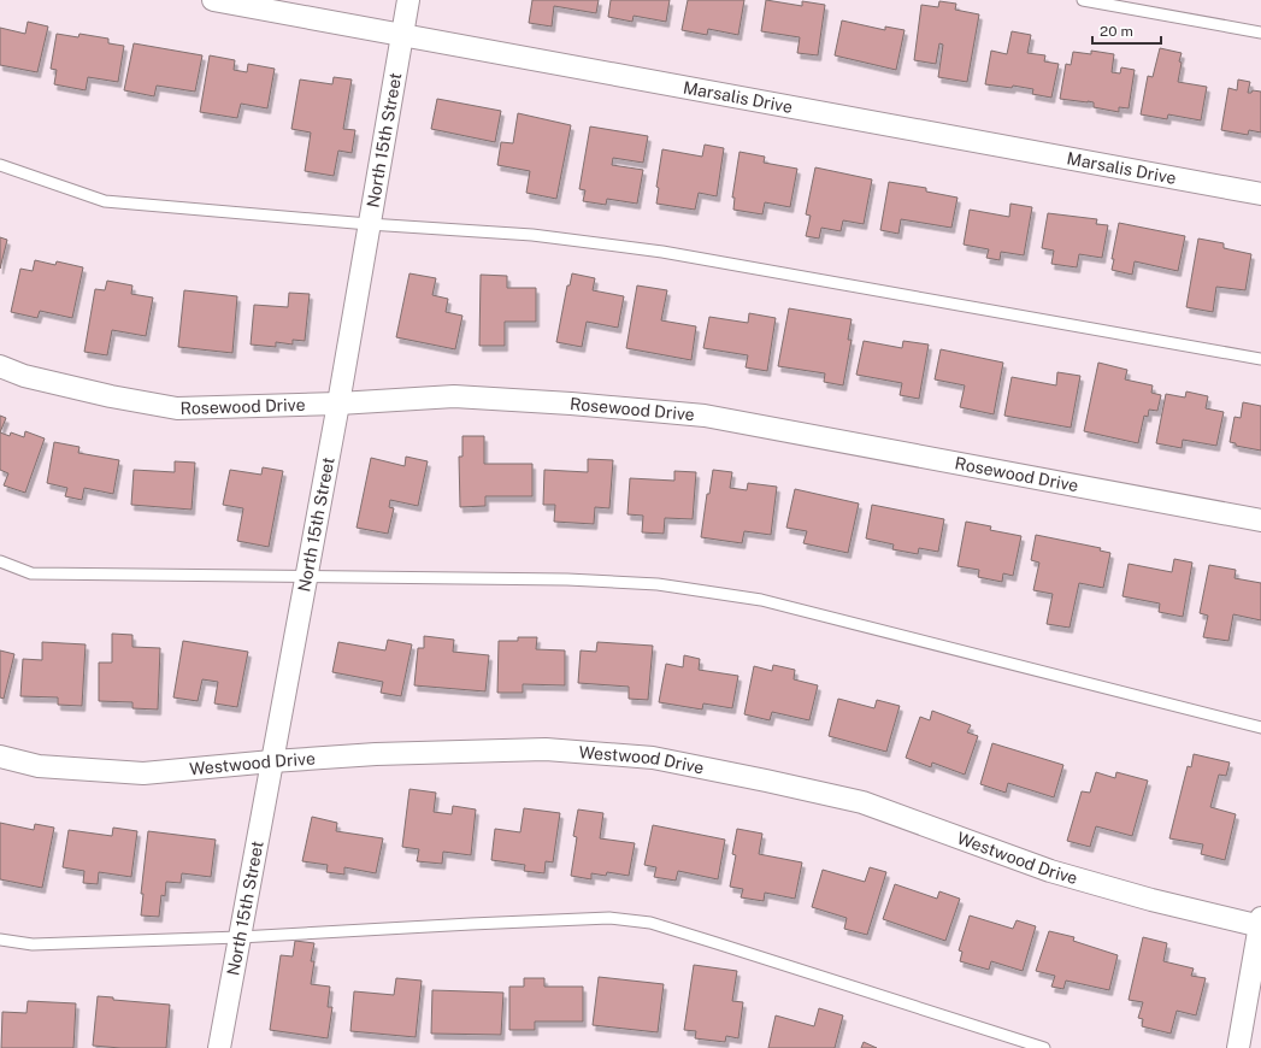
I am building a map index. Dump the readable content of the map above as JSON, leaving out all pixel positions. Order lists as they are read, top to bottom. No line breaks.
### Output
{"streets":{"street":["Marsalis Drive","North 15th Street","Rosewood Drive","Westwood Drive"]},"crossings":[["Marsalis Drive","North 15th Street"],["North 15th Street","Rosewood Drive"],["North 15th Street","Westwood Drive"]],"scale_bar":"20 m"}
